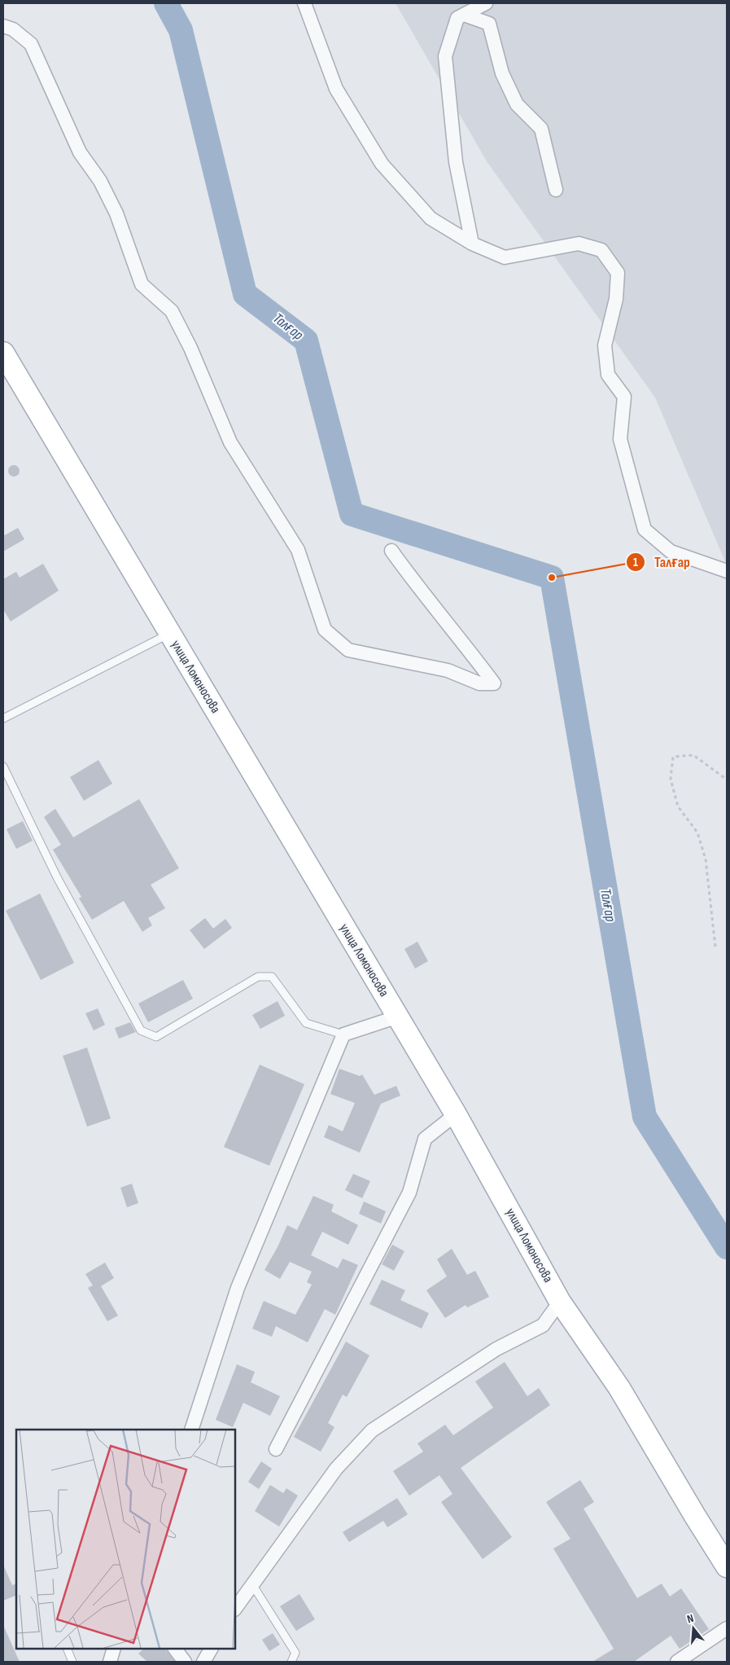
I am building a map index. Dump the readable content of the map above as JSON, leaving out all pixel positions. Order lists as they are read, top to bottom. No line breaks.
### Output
{"streets":{"main road":["улица Ломоносова"]},"water":["Талғар"],"places":["Талғар"],"north":"top"}
